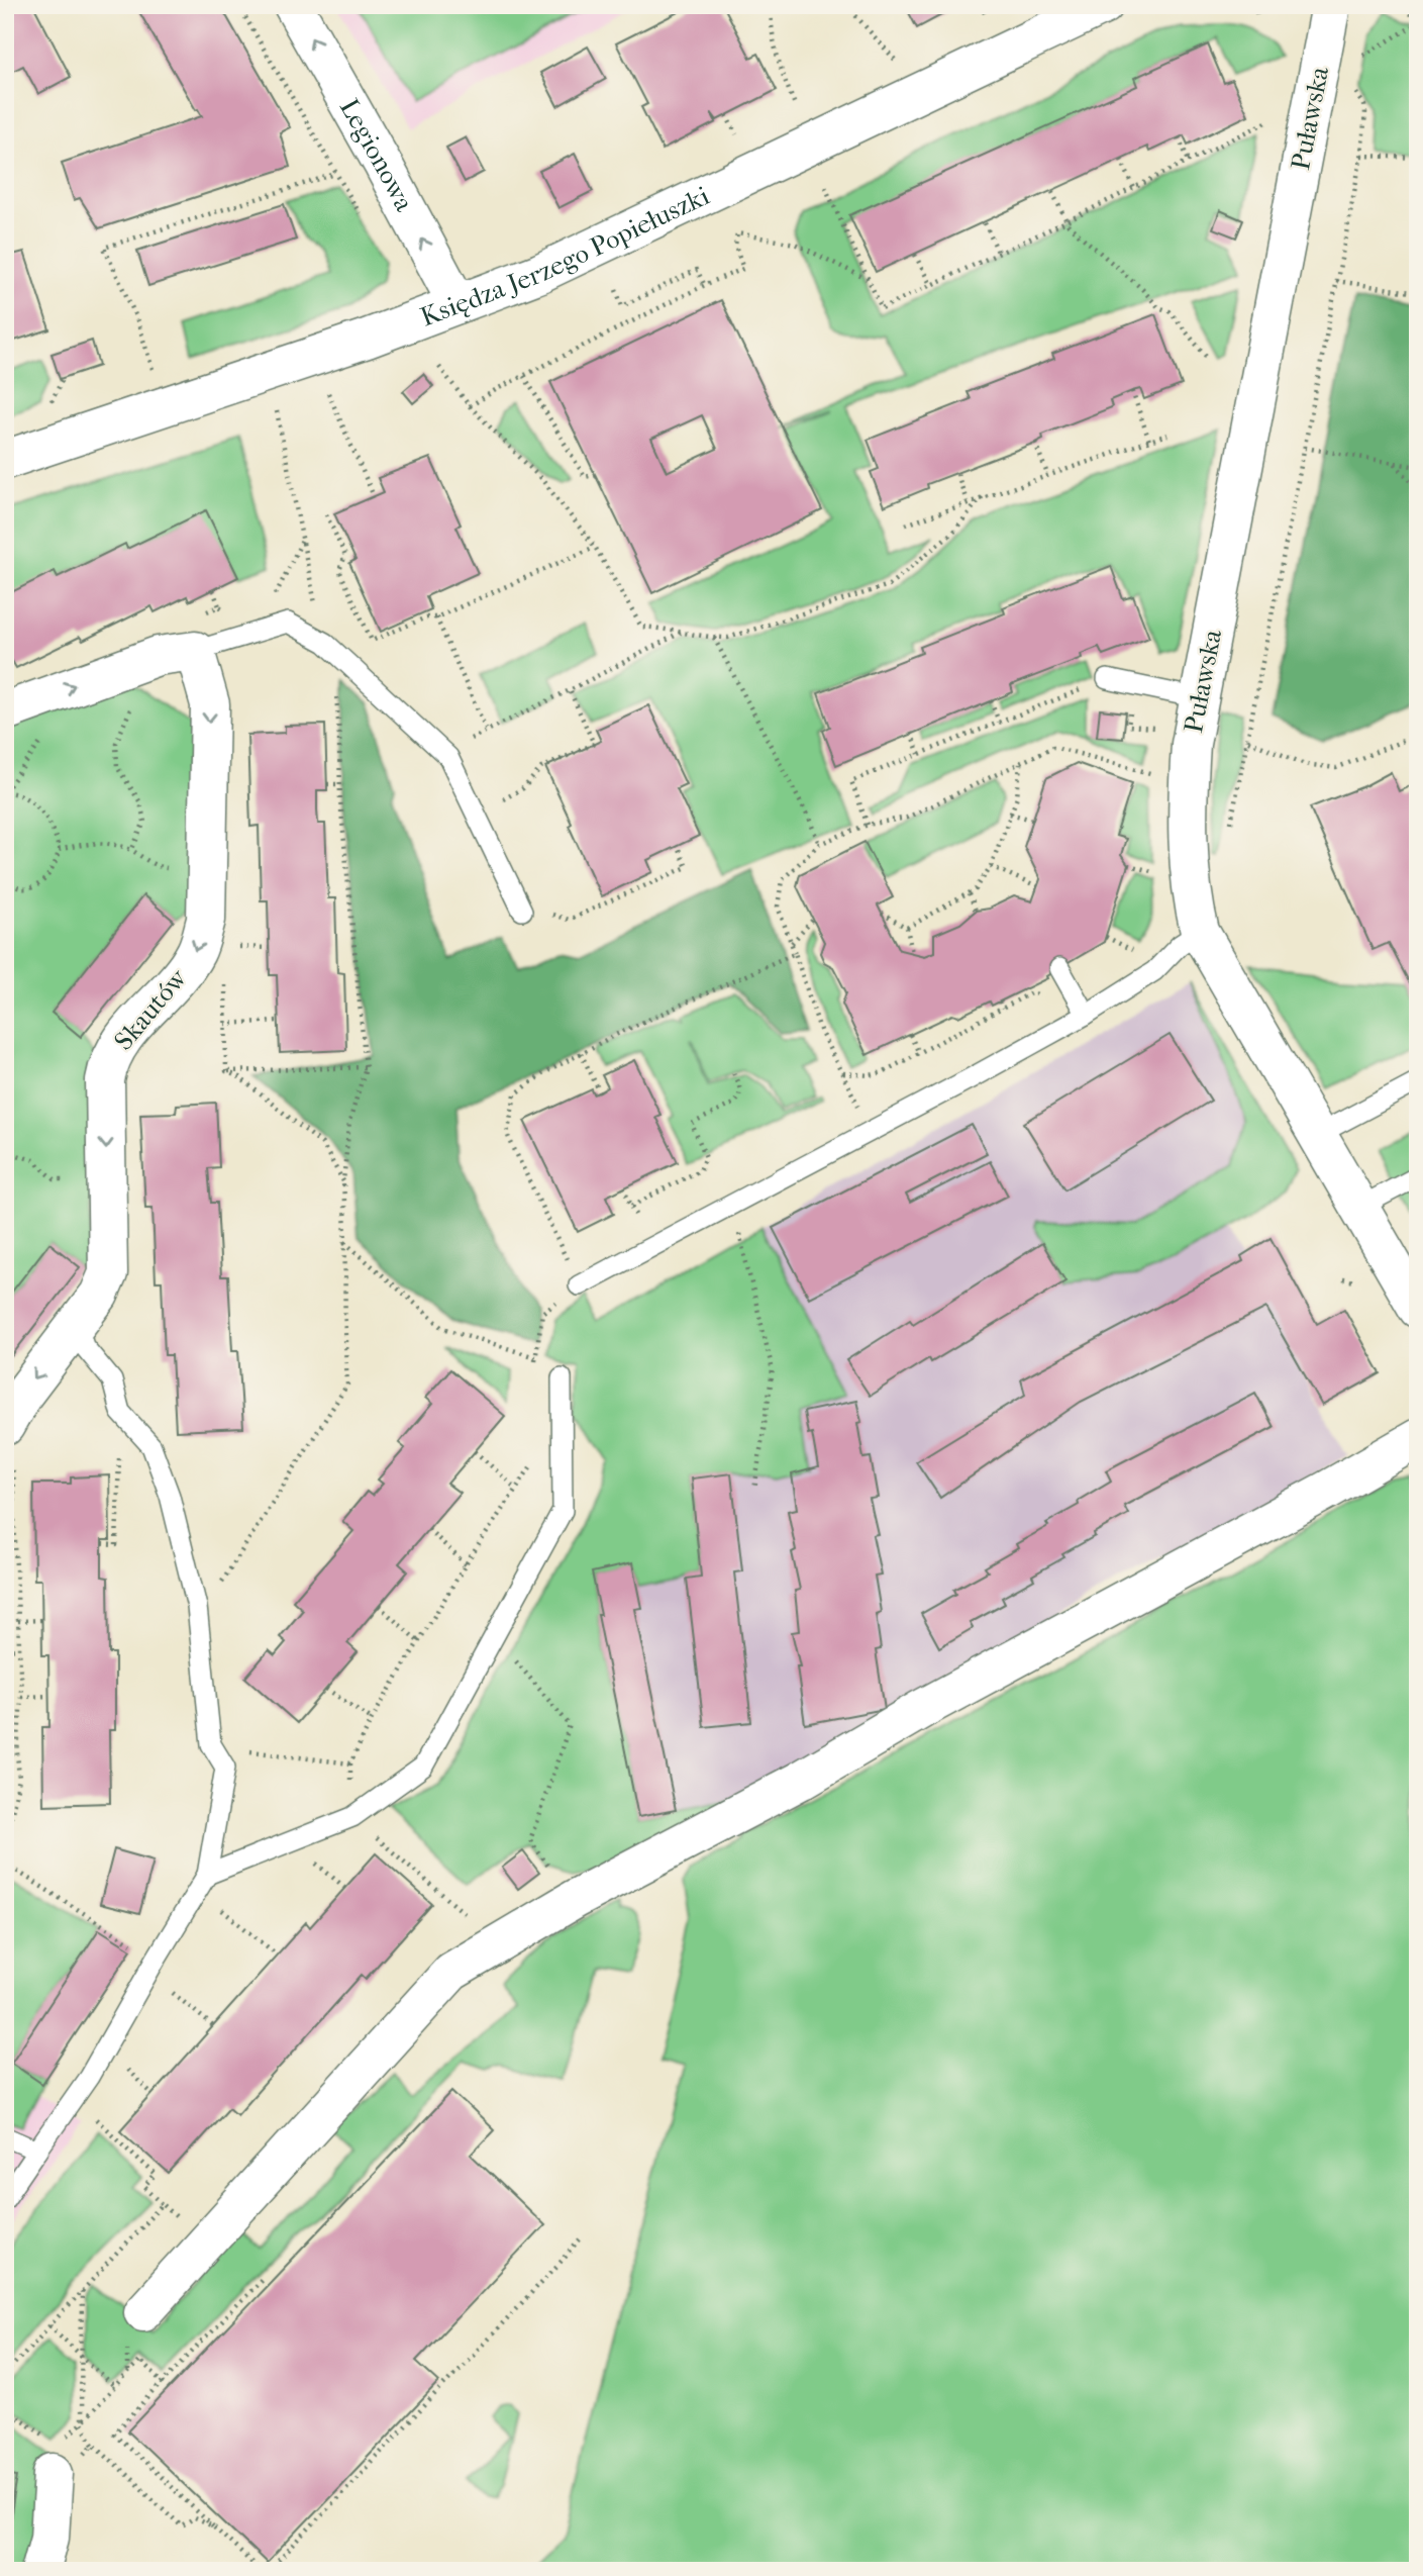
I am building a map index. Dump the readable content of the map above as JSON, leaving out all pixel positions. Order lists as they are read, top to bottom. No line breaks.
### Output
{"streets":{"street":["Puławska","Legionowa","Księdza Jerzego Popiełuszki","Skautów"]},"crossings":[["Legionowa","Księdza Jerzego Popiełuszki"]],"one_way":["Legionowa","Skautów"]}
